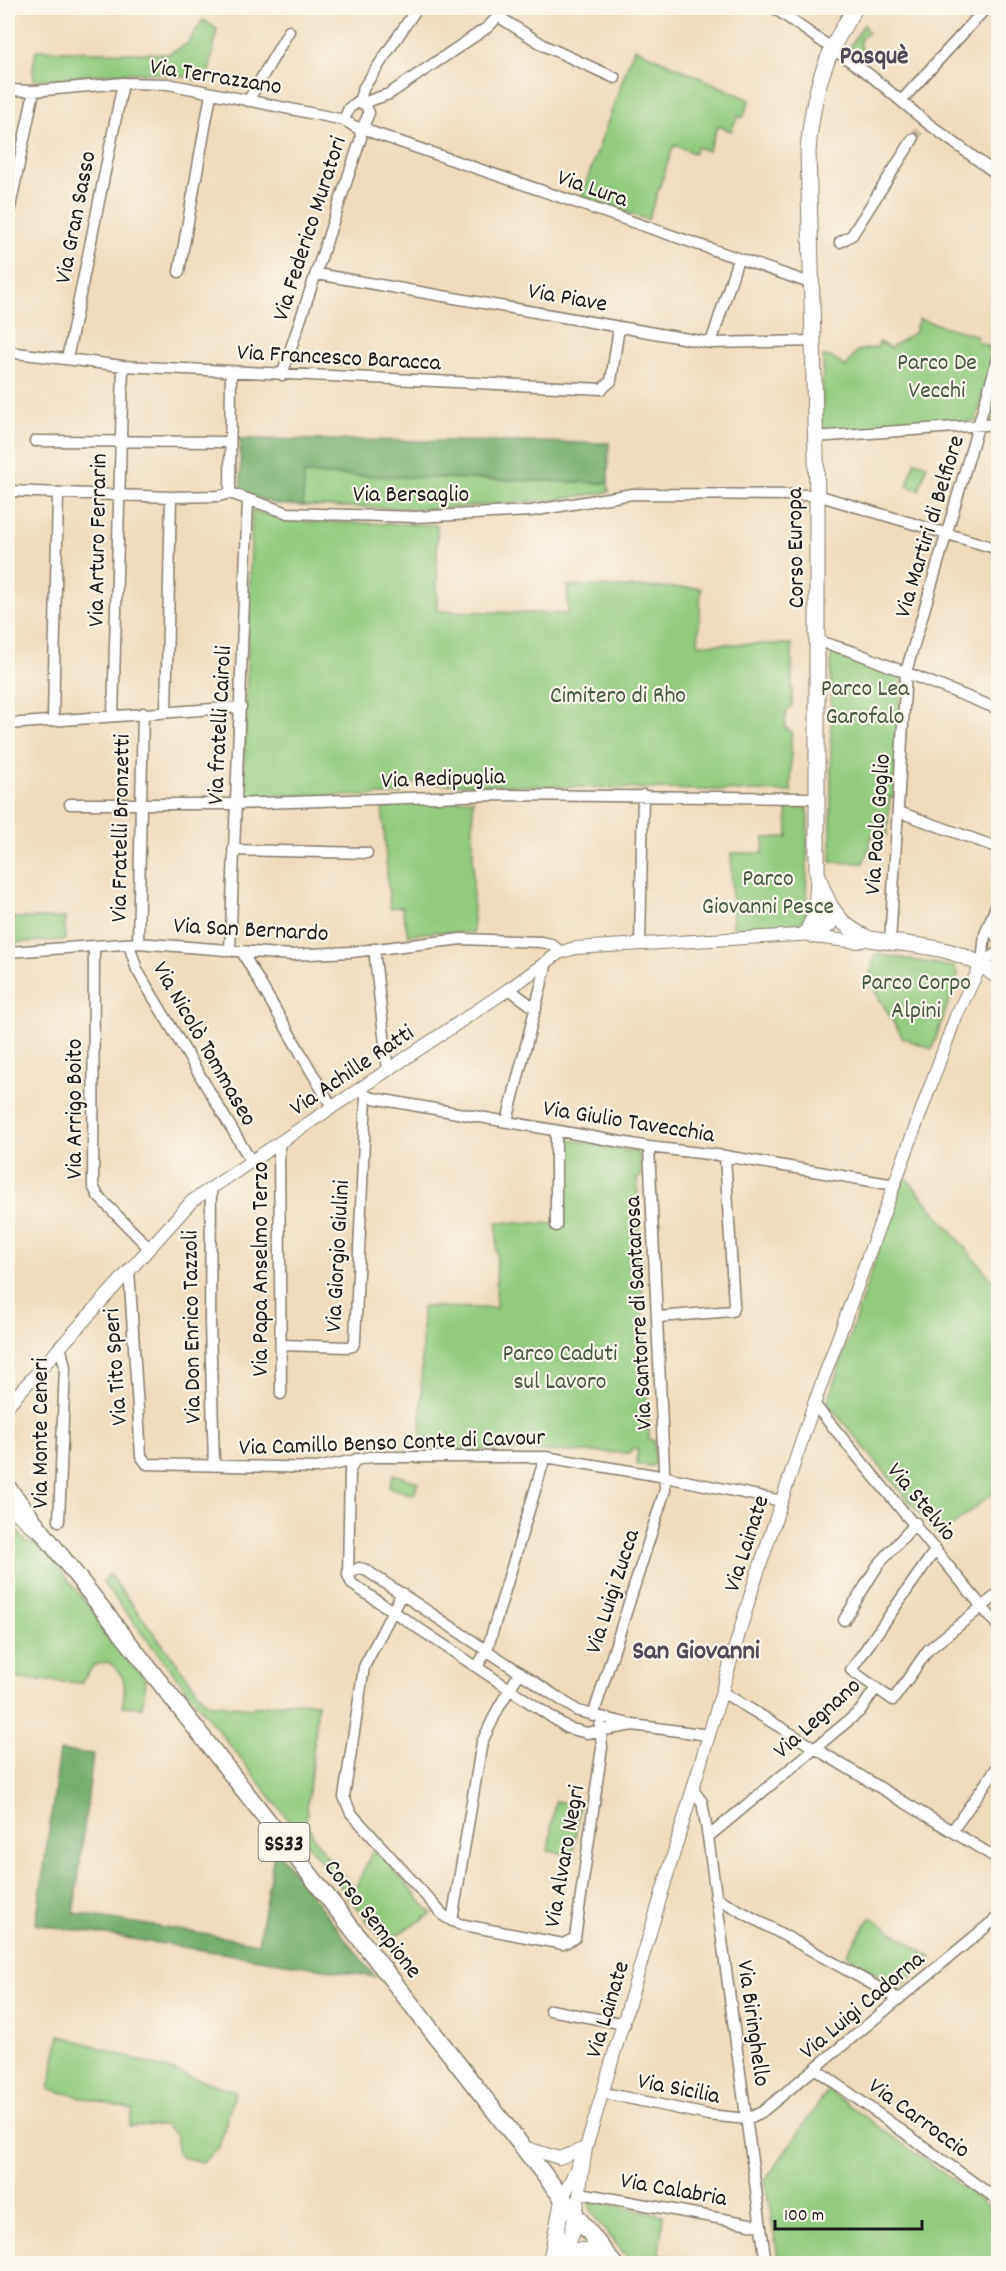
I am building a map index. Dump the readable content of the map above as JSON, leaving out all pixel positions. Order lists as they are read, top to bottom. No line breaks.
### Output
{"streets":{"main road":["Corso Europa","Via Lainate","SS33","Corso Sempione"],"street":["Via Terrazzano","Via Lura","Via Gran Sasso","Via Federico Muratori","Via Piave","Via Francesco Baracca","Via Bersaglio","Via Martiri di Belfiore","Via Arturo Ferrarin","Via fratelli Cairoli","Via Redipuglia","Via Paolo Goglio","Via Fratelli Bronzetti","Via San Bernardo","Via Nicolò Tommaseo","Via Achille Ratti","Via Arrigo Boito","Via Giulio Tavecchia","Via Giorgio Giulini","Via Papa Anselmo Terzo","Via Santorre di Santarosa","Via Don Enrico Tazzoli","Via Tito Speri","Via Monte Ceneri","Via Camillo Benso Conte di Cavour","Via Stelvio","Via Luigi Zucca","Via Legnano","Via Alvaro Negri","Via Luigi Cadorna","Via Biringhello","Via Sicilia","Via Carroccio","Via Calabria"]},"crossings":[["Via Terrazzano","Via Lura"],["Via Terrazzano","Via Gran Sasso"],["Via Terrazzano","Via Federico Muratori"],["Via Lura","Via Federico Muratori"],["Via Lura","Corso Europa"],["Via Gran Sasso","Via Francesco Baracca"],["Via Federico Muratori","Via Piave"],["Via Federico Muratori","Via Francesco Baracca"],["Via Piave","Via Francesco Baracca"],["Via Piave","Corso Europa"],["Via Francesco Baracca","Via Arturo Ferrarin"],["Via Bersaglio","Via Martiri di Belfiore"],["Via Bersaglio","Via Arturo Ferrarin"],["Via Bersaglio","Corso Europa"],["Via Bersaglio","Via fratelli Cairoli"],["Via Martiri di Belfiore","Via Paolo Goglio"],["Corso Europa","Via Redipuglia"],["Corso Europa","Via Paolo Goglio"],["Corso Europa","Via Achille Ratti"],["Corso Europa","Via Lainate"],["Via fratelli Cairoli","Via Redipuglia"],["Via fratelli Cairoli","Via San Bernardo"],["Via Redipuglia","Via Fratelli Bronzetti"],["Via Fratelli Bronzetti","Via San Bernardo"],["Via Fratelli Bronzetti","Via Nicolò Tommaseo"],["Via San Bernardo","Via Nicolò Tommaseo"],["Via San Bernardo","Via Achille Ratti"],["Via San Bernardo","Via Arrigo Boito"],["Via Nicolò Tommaseo","Via Achille Ratti"],["Via Achille Ratti","Via Arrigo Boito"],["Via Achille Ratti","Via Giulio Tavecchia"],["Via Achille Ratti","Via Giorgio Giulini"],["Via Achille Ratti","Via Papa Anselmo Terzo"],["Via Achille Ratti","Via Don Enrico Tazzoli"],["Via Achille Ratti","Via Tito Speri"],["Via Achille Ratti","Via Monte Ceneri"],["Via Giulio Tavecchia","Via Giorgio Giulini"],["Via Giulio Tavecchia","Via Santorre di Santarosa"],["Via Giulio Tavecchia","Via Lainate"],["Via Giorgio Giulini","Via Papa Anselmo Terzo"],["Via Santorre di Santarosa","Via Camillo Benso Conte di Cavour"],["Via Santorre di Santarosa","Via Luigi Zucca"],["Via Don Enrico Tazzoli","Via Camillo Benso Conte di Cavour"],["Via Tito Speri","Via Camillo Benso Conte di Cavour"],["Via Camillo Benso Conte di Cavour","Via Lainate"],["Via Camillo Benso Conte di Cavour","Via Luigi Zucca"],["Via Stelvio","Via Lainate"],["Via Stelvio","Via Legnano"],["Via Lainate","Corso Sempione"],["Via Lainate","Via Biringhello"],["Via Lainate","Via Sicilia"],["Via Lainate","Via Calabria"],["Via Legnano","Via Biringhello"],["Via Luigi Cadorna","Via Biringhello"],["Via Luigi Cadorna","Via Sicilia"],["Via Luigi Cadorna","Via Carroccio"],["Via Biringhello","Via Sicilia"],["Via Biringhello","Via Calabria"]],"districts":["Pasquè","San Giovanni"],"parks":["Parco De Vecchi","Parco Lea Garofalo","Cimitero di Rho","Parco Giovanni Pesce","Parco Corpo Alpini","Parco Caduti sul Lavoro"],"scale_bar":"100 m"}
